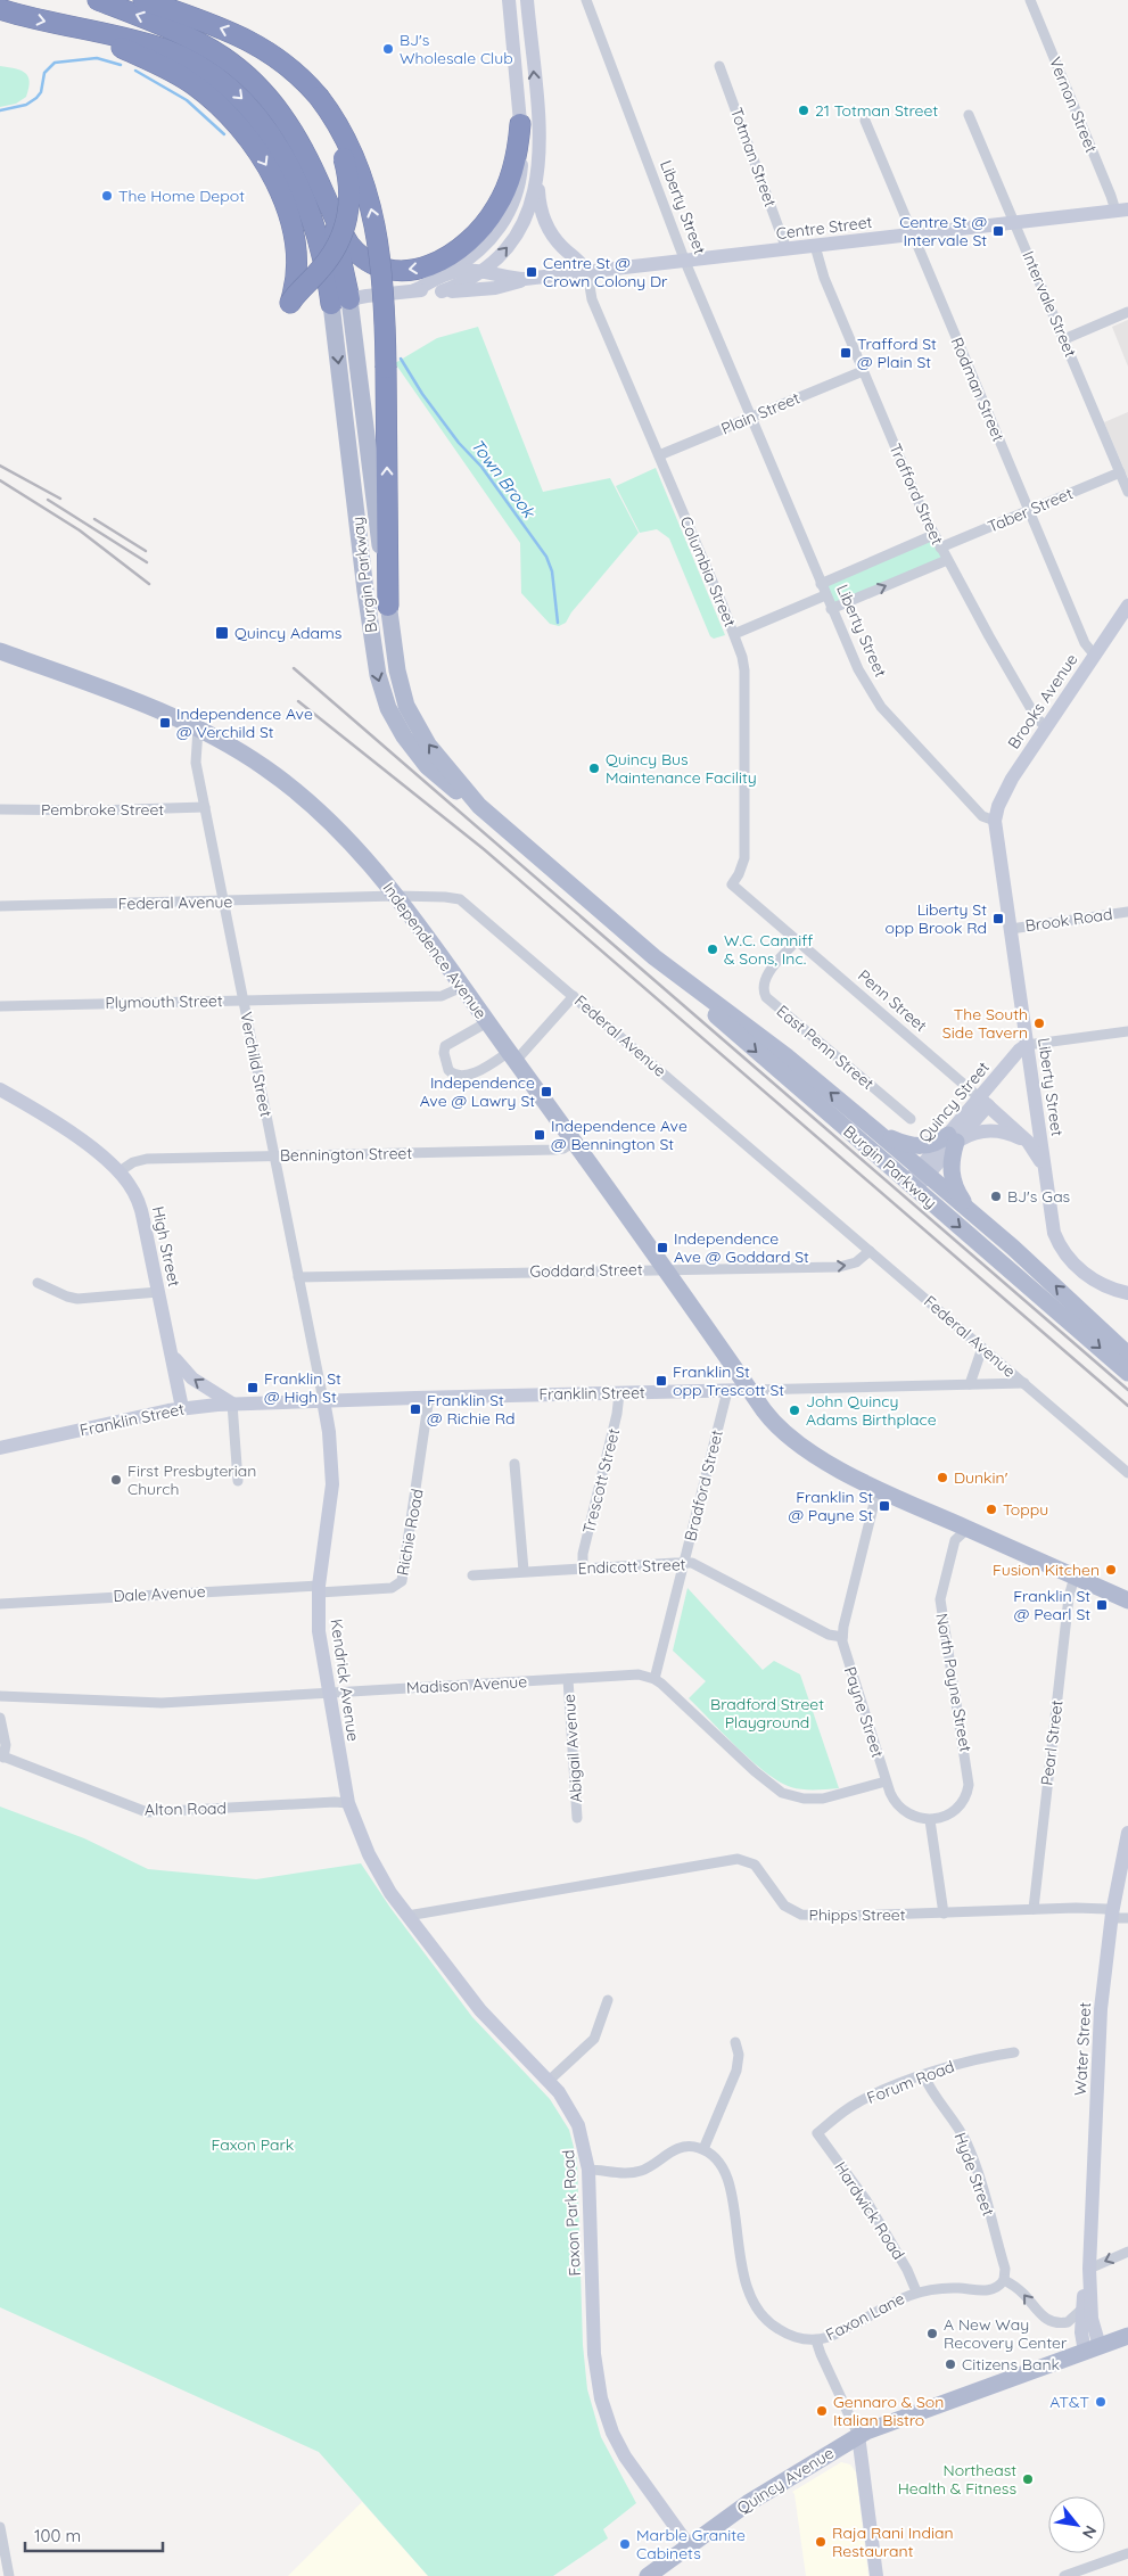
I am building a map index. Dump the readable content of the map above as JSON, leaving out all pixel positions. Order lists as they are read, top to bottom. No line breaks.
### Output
{"streets":{"main road":["Burgin Parkway","Independence Avenue","Quincy Avenue"],"street":["Vernon Street","Totman Street","Liberty Street","Centre Street","Intervale Street","Rodman Street","Plain Street","Trafford Street","Taber Street","Columbia Street","Brooks Avenue","Pembroke Street","Federal Avenue","Brook Road","Penn Street","Plymouth Street","East Penn Street","Verchild Street","Quincy Street","Bennington Street","High Street","Goddard Street","Franklin Street","Trescott Street","Bradford Street","Richie Road","Endicott Street","Dale Avenue","Kendrick Avenue","North Payne Street","Madison Avenue","Payne Street","Pearl Street","Abigail Avenue","Alton Road","Phipps Street","Water Street","Forum Road","Hyde Street","Hardwick Road","Faxon Park Road","Faxon Lane"]},"crossings":[["Vernon Street","Centre Street"],["Totman Street","Centre Street"],["Liberty Street","Centre Street"],["Liberty Street","Plain Street"],["Liberty Street","Brooks Avenue"],["Liberty Street","Brook Road"],["Liberty Street","Penn Street"],["Liberty Street","Quincy Street"],["Centre Street","Intervale Street"],["Centre Street","Rodman Street"],["Centre Street","Trafford Street"],["Centre Street","Columbia Street"],["Centre Street","Burgin Parkway"],["Intervale Street","Taber Street"],["Rodman Street","Taber Street"],["Rodman Street","Brooks Avenue"],["Plain Street","Trafford Street"],["Plain Street","Columbia Street"],["Trafford Street","Taber Street"],["Trafford Street","Brooks Avenue"],["Columbia Street","Penn Street"],["Burgin Parkway","Quincy Street"],["Pembroke Street","Verchild Street"],["Federal Avenue","Independence Avenue"],["Federal Avenue","Verchild Street"],["Federal Avenue","Goddard Street"],["Independence Avenue","Plymouth Street"],["Independence Avenue","Verchild Street"],["Independence Avenue","Bennington Street"],["Independence Avenue","Goddard Street"],["Independence Avenue","Franklin Street"],["Penn Street","East Penn Street"],["Penn Street","Quincy Street"],["Plymouth Street","Verchild Street"],["Verchild Street","Bennington Street"],["Verchild Street","Goddard Street"],["Verchild Street","Franklin Street"],["Verchild Street","Kendrick Avenue"],["Bennington Street","High Street"],["High Street","Franklin Street"],["Franklin Street","Trescott Street"],["Franklin Street","Bradford Street"],["Franklin Street","Richie Road"],["Franklin Street","Kendrick Avenue"],["Trescott Street","Endicott Street"],["Bradford Street","Endicott Street"],["Bradford Street","Madison Avenue"],["Richie Road","Dale Avenue"],["Richie Road","Kendrick Avenue"],["Endicott Street","Payne Street"],["Dale Avenue","Kendrick Avenue"],["Kendrick Avenue","Madison Avenue"],["Kendrick Avenue","Alton Road"],["Kendrick Avenue","Phipps Street"],["Kendrick Avenue","Faxon Park Road"],["North Payne Street","Payne Street"],["Madison Avenue","Abigail Avenue"],["Pearl Street","Phipps Street"],["Phipps Street","Water Street"],["Phipps Street","Faxon Park Road"],["Water Street","Quincy Avenue"],["Forum Road","Hyde Street"],["Forum Road","Hardwick Road"],["Hyde Street","Faxon Lane"],["Hardwick Road","Faxon Lane"],["Faxon Park Road","Quincy Avenue"]],"one_way":["Goddard Street"],"water":["Town Brook"],"parks":["Bradford Street Playground","Faxon Park"],"places":{"other":["BJ's Wholesale Club","21 Totman Street","The Home Depot","Quincy Bus Maintenance Facility","W.C. Canniff & Sons, Inc.","The South Side Tavern","BJ's Gas","John Quincy Adams Birthplace","Dunkin'","First Presbyterian Church","Toppu","Fusion Kitchen","A New Way Recovery Center","Citizens Bank","AT&T","Gennaro & Son Italian Bistro","Northeast Health & Fitness","Raja Rani Indian Restaurant","Marble Granite Cabinets"],"transit":["Centre St @ Intervale St","Centre St @ Crown Colony Dr","Trafford St @ Plain St","Quincy Adams","Independence Ave @ Verchild St","Liberty St opp Brook Rd","Independence Ave @ Lawry St","Independence Ave @ Bennington St","Independence Ave @ Goddard St","Franklin St opp Trescott St","Franklin St @ High St","Franklin St @ Richie Rd","Franklin St @ Payne St","Franklin St @ Pearl St"]},"scale_bar":"100 m","north":"bottom right"}
